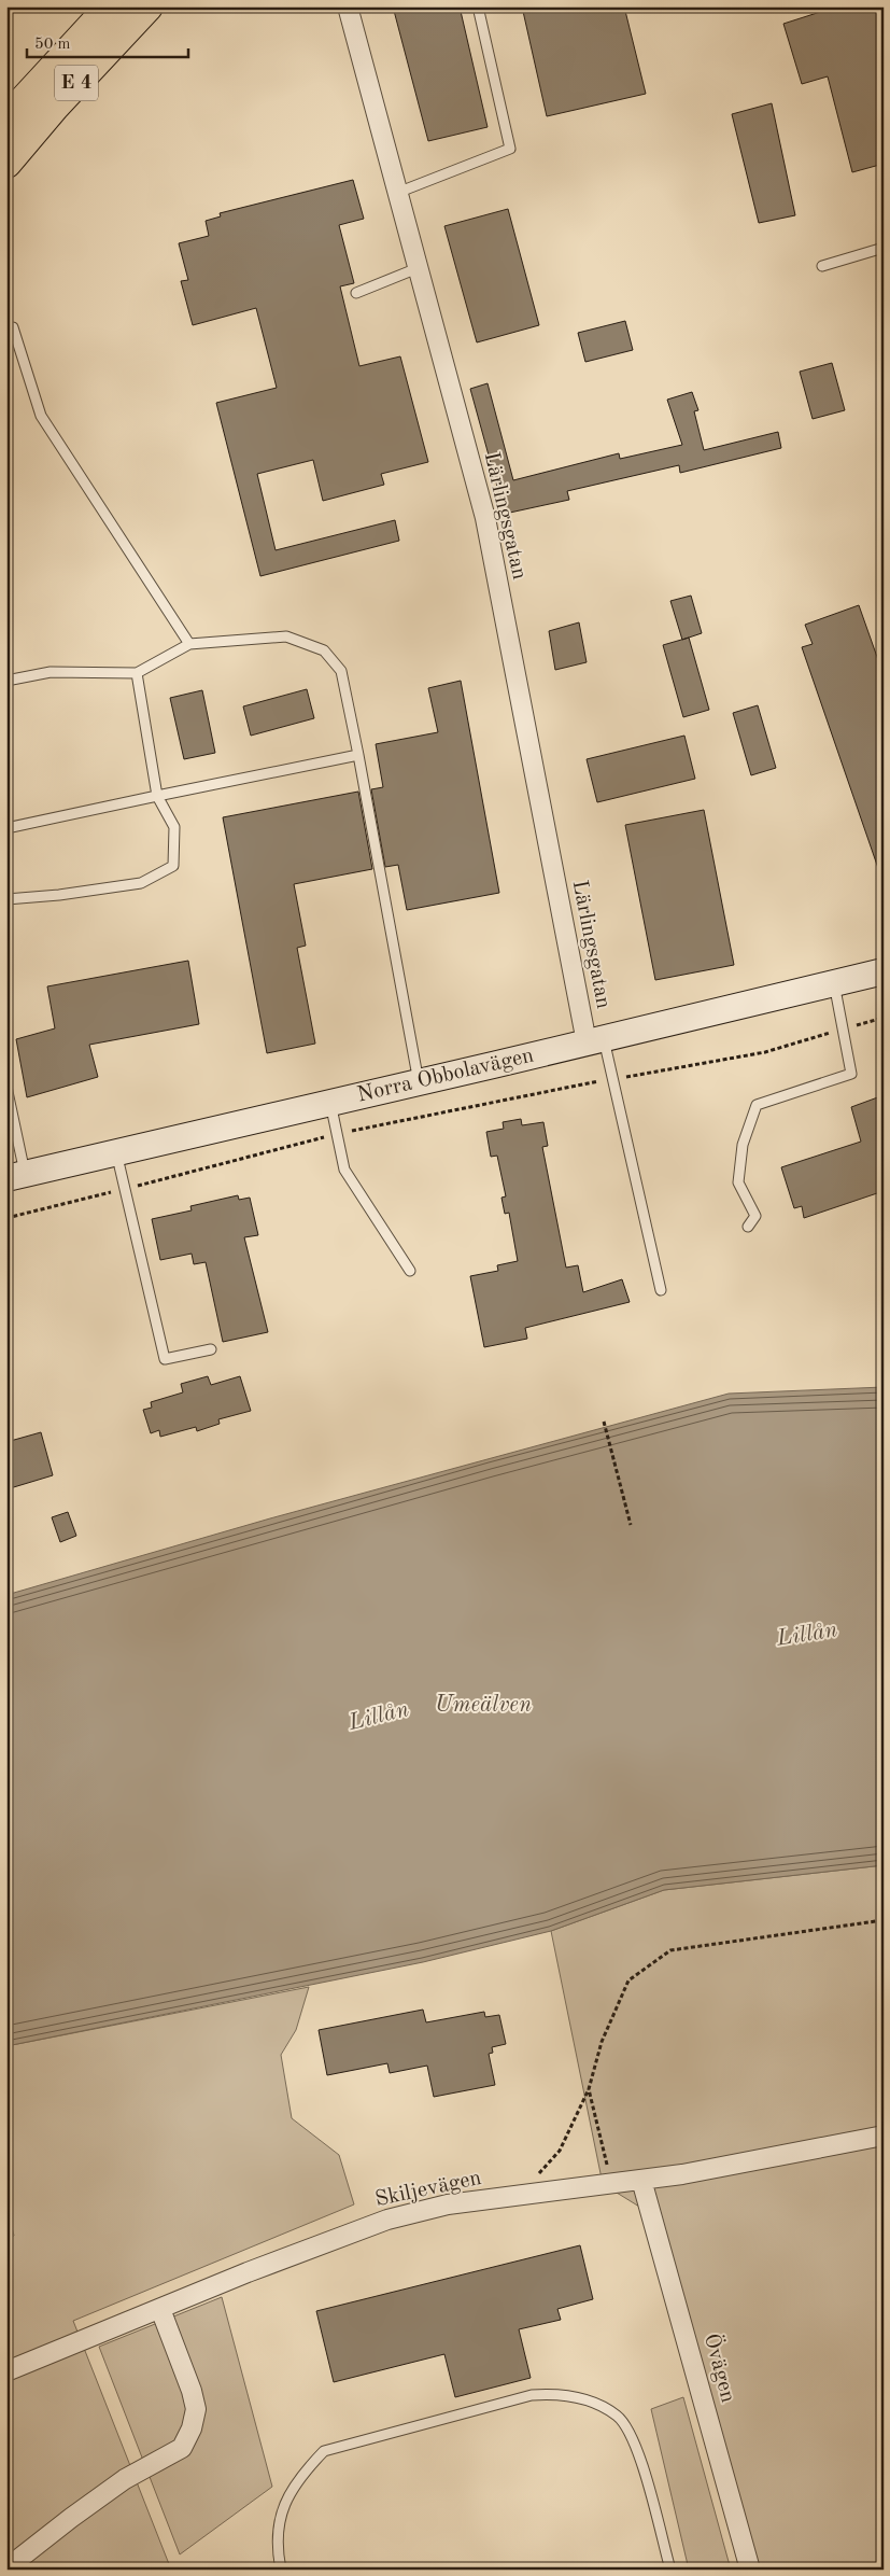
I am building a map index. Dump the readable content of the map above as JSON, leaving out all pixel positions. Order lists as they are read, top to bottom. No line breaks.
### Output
{"streets":{"highway":["E 4"],"street":["Lärlingsgatan","Norra Obbolavägen","Skiljevägen","Övägen"]},"crossings":[["Lärlingsgatan","Norra Obbolavägen"],["Skiljevägen","Övägen"]],"water":["Lillån","Umeälven"],"scale_bar":"50 m"}
